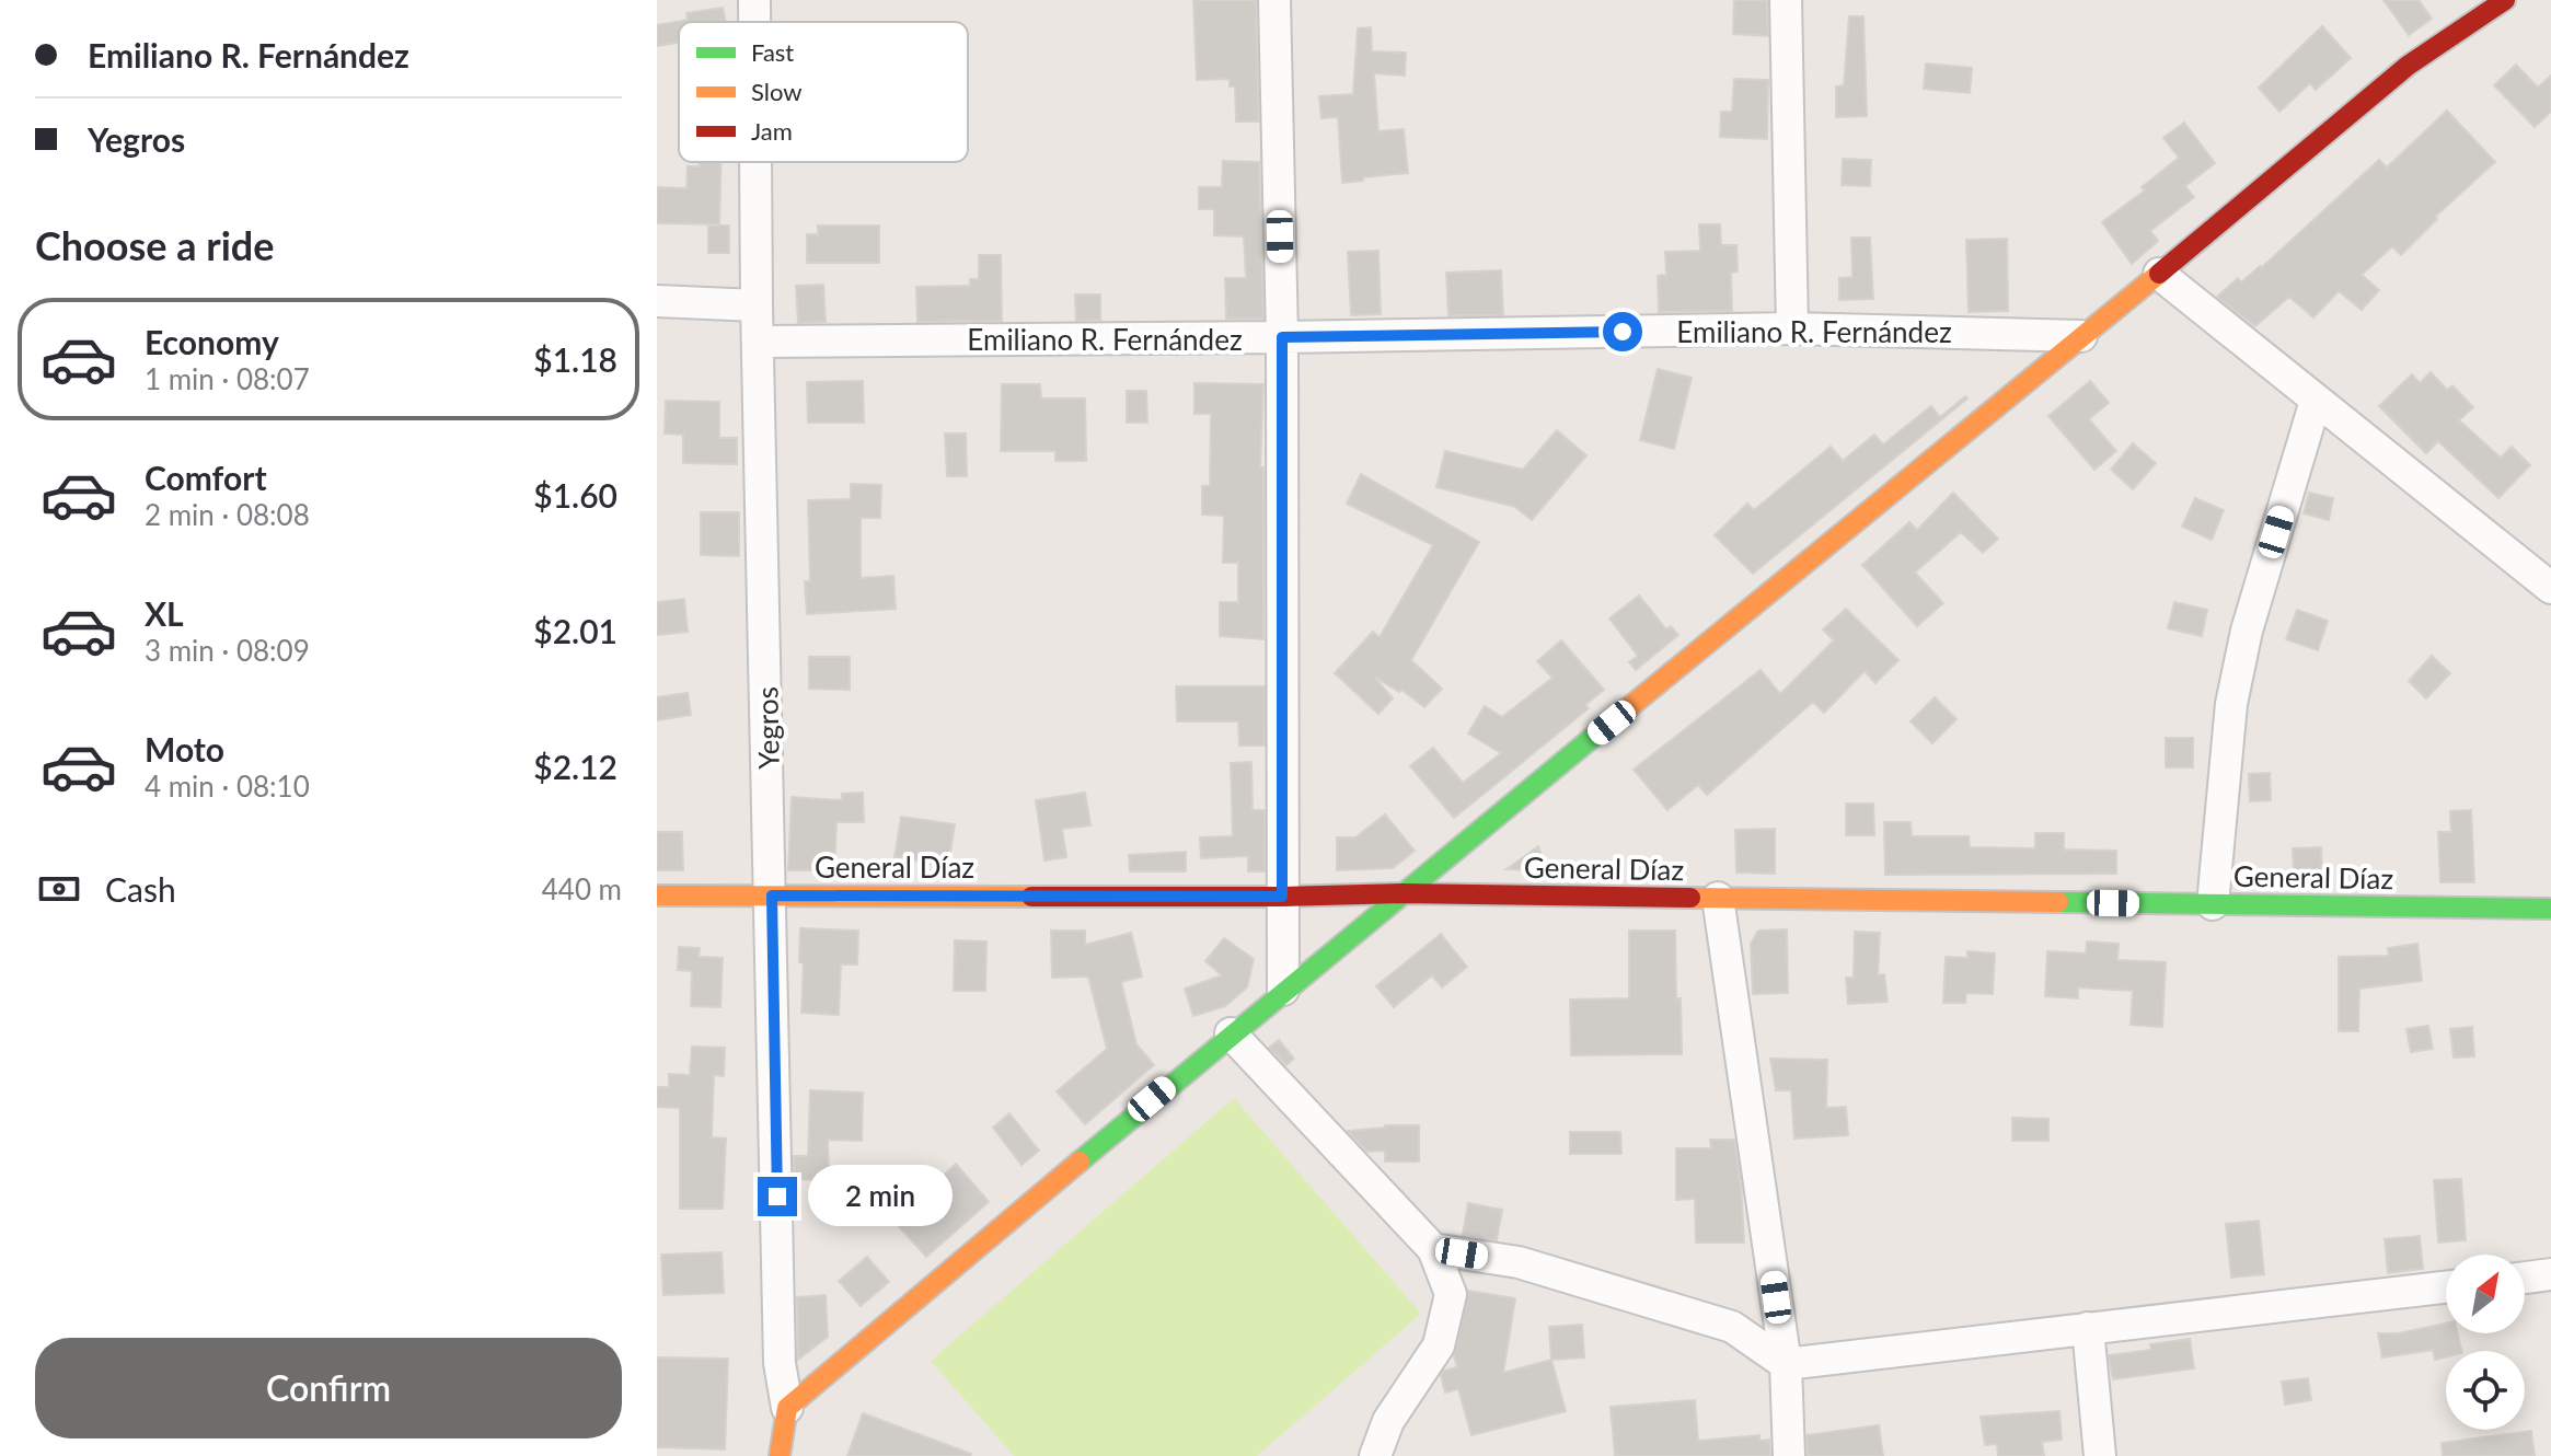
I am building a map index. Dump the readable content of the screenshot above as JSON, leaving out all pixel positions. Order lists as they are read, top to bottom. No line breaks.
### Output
{"streets":{"street":["Emiliano R. Fernández","Yegros","General Díaz"]},"crossings":[["Emiliano R. Fernández","Yegros"],["Yegros","General Díaz"]],"legend":["Fast","Slow","Jam"],"north":"top right","page":{"banner":["Emiliano R. Fernández","Yegros"],"heading":"Choose a ride","list":[{"name":"Economy","note":"1 min · 08:07","value":"$1.18"},{"name":"Comfort","note":"2 min · 08:08","value":"$1.60"},{"name":"XL","note":"3 min · 08:09","value":"$2.01"},{"name":"Moto","note":"4 min · 08:10","value":"$2.12"}],"pay":["Cash","440 m"],"bubble":"2 min","buttons":"Confirm"}}
